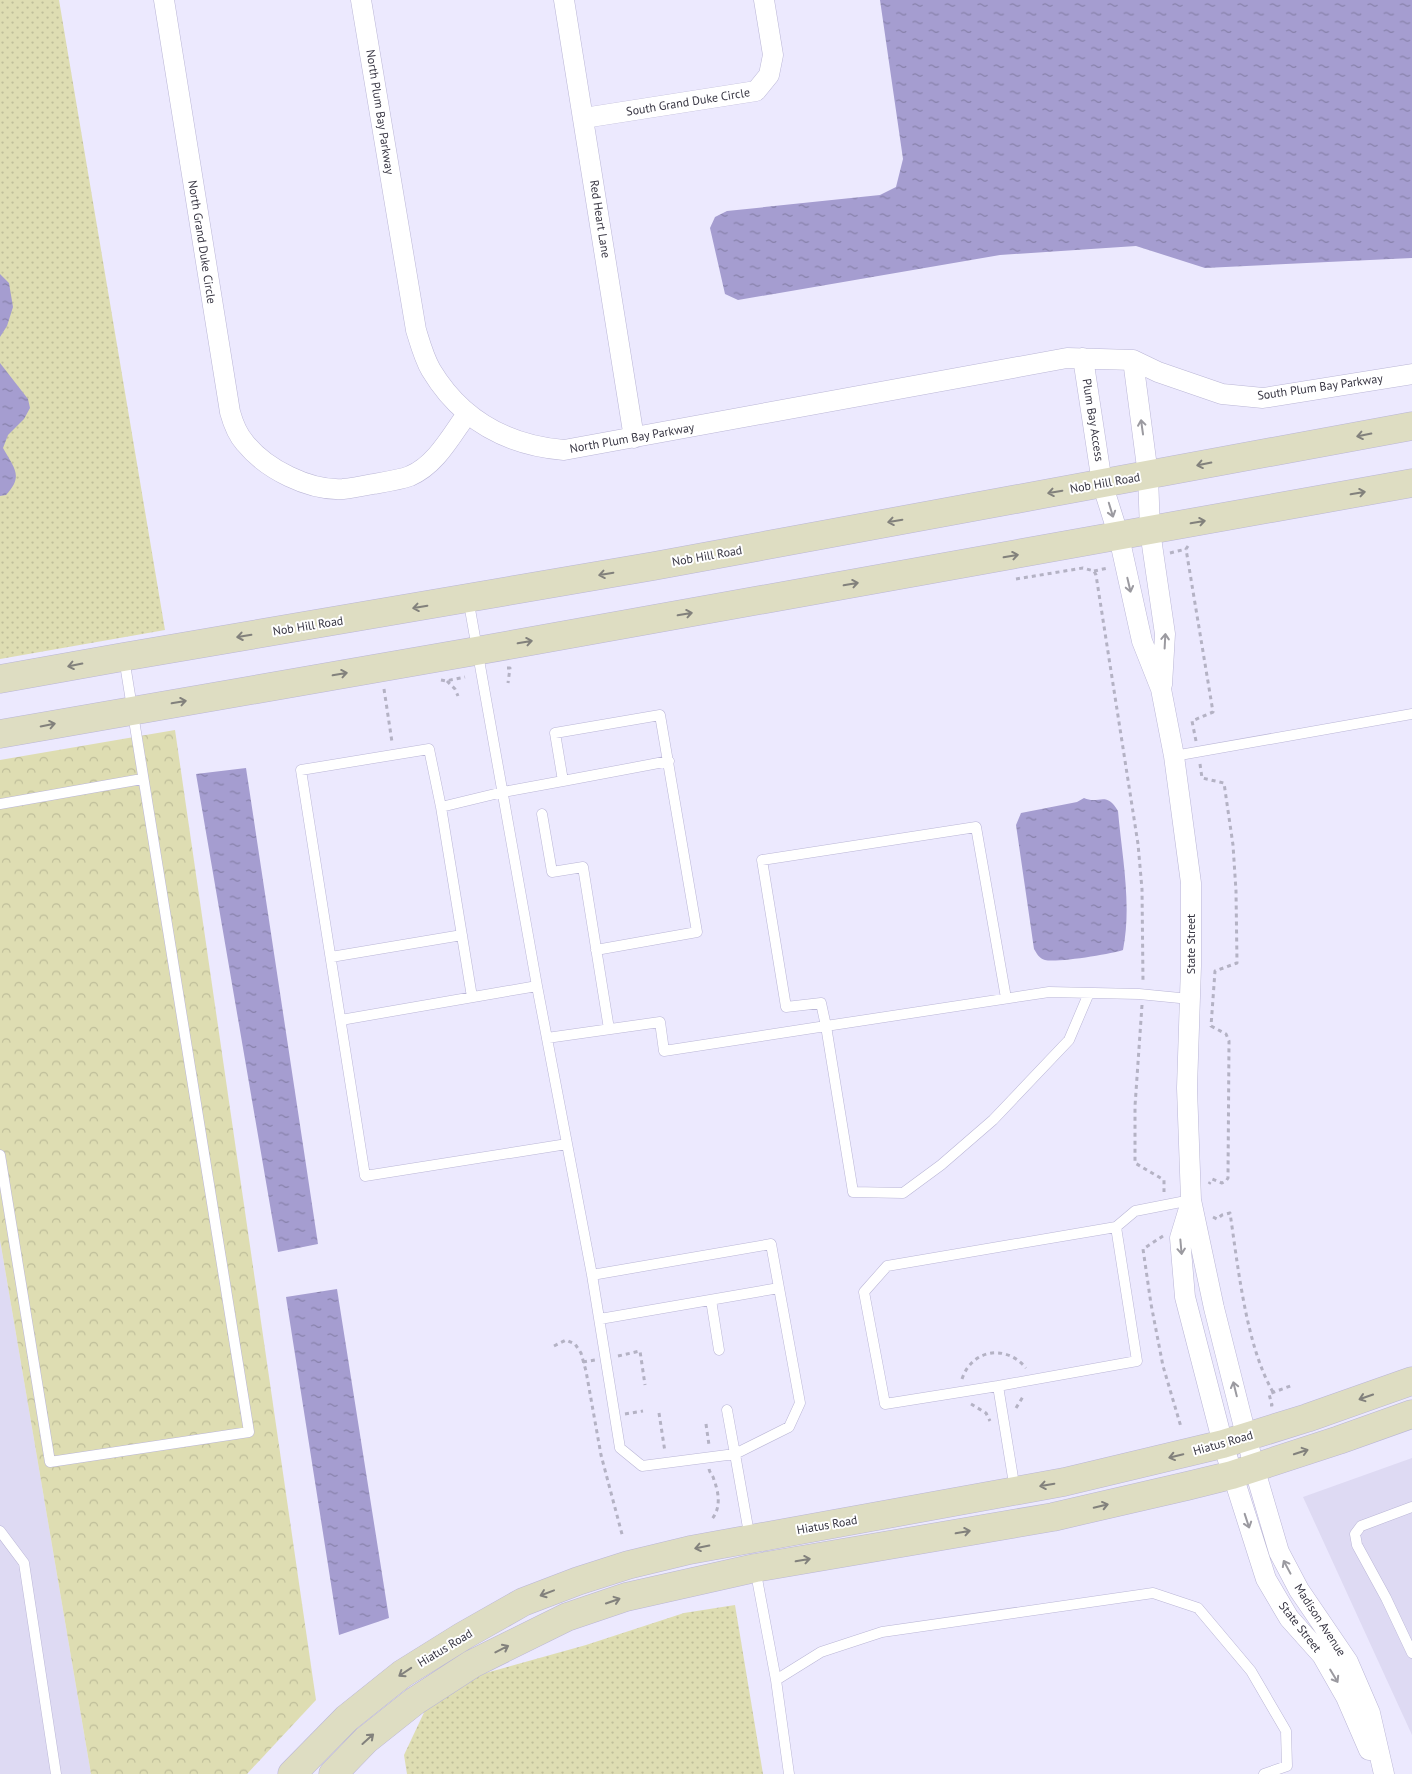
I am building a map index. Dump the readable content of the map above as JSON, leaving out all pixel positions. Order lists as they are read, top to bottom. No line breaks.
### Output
{"streets":{"main road":["Nob Hill Road","Hiatus Road"],"street":["South Grand Duke Circle","North Plum Bay Parkway","Red Heart Lane","North Grand Duke Circle","South Plum Bay Parkway","Plum Bay Access","State Street","Madison Avenue"]},"crossings":[["South Grand Duke Circle","Red Heart Lane"],["North Plum Bay Parkway","Red Heart Lane"],["North Plum Bay Parkway","North Grand Duke Circle"],["North Plum Bay Parkway","South Plum Bay Parkway"],["North Plum Bay Parkway","Plum Bay Access"],["South Plum Bay Parkway","Plum Bay Access"],["Plum Bay Access","Nob Hill Road"],["Plum Bay Access","State Street"],["Nob Hill Road","State Street"],["State Street","Hiatus Road"],["State Street","Madison Avenue"],["Hiatus Road","Madison Avenue"]],"one_way":["Madison Avenue"]}
